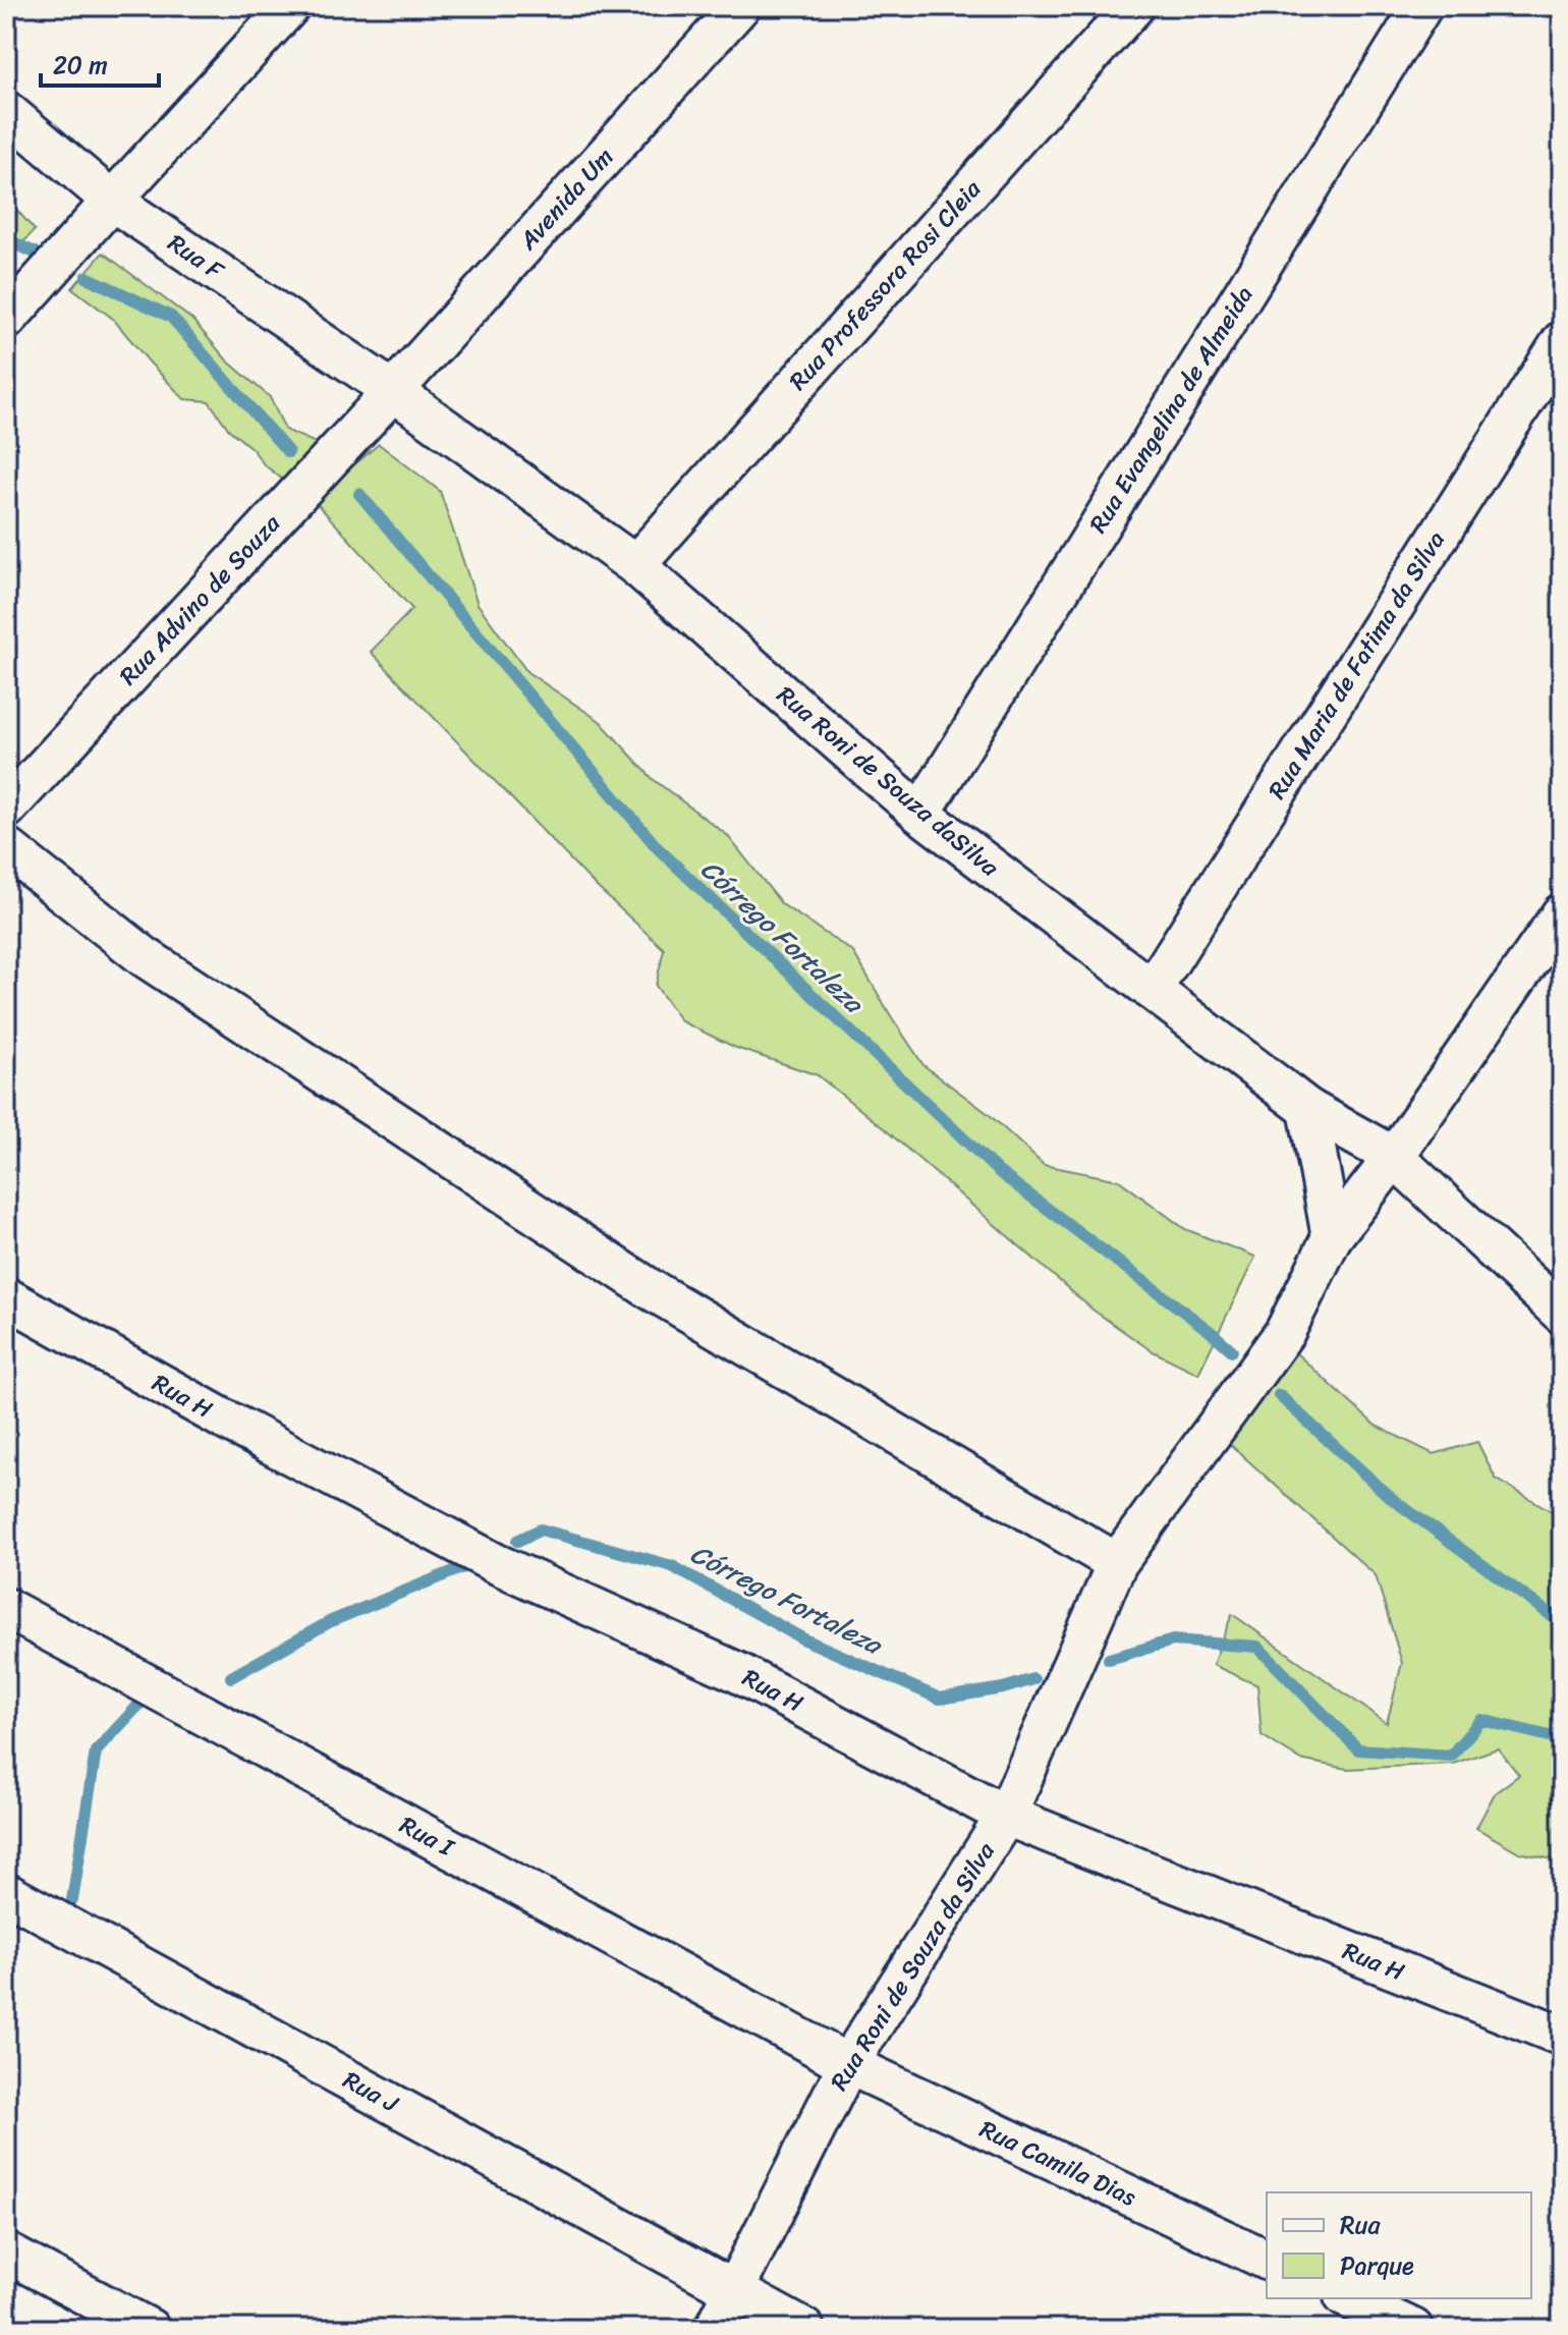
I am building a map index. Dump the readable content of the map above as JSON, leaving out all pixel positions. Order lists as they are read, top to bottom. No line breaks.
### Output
{"streets":{"street":["Avenida Um","Rua F","Rua Professora Rosi Cleia","Rua Evangelina de Almeida","Rua Advino de Souza","Rua Maria de Fatima da Silva","Rua Roni de Souza daSilva","Rua H","Rua I","Rua Roni de Souza da Silva","Rua J","Rua Camila Dias"]},"crossings":[["Avenida Um","Rua F"],["Avenida Um","Rua Advino de Souza"],["Avenida Um","Rua Roni de Souza daSilva"],["Rua F","Rua Advino de Souza"],["Rua F","Rua Roni de Souza daSilva"],["Rua Professora Rosi Cleia","Rua Roni de Souza daSilva"],["Rua Evangelina de Almeida","Rua Roni de Souza daSilva"],["Rua Advino de Souza","Rua Roni de Souza daSilva"],["Rua Maria de Fatima da Silva","Rua Roni de Souza daSilva"],["Rua Roni de Souza daSilva","Rua Roni de Souza da Silva"],["Rua H","Rua Roni de Souza da Silva"],["Rua I","Rua Roni de Souza da Silva"],["Rua I","Rua Camila Dias"],["Rua Roni de Souza da Silva","Rua J"],["Rua Roni de Souza da Silva","Rua Camila Dias"]],"water":["Córrego Fortaleza"],"legend":["Rua","Parque"],"scale_bar":"20 m"}
